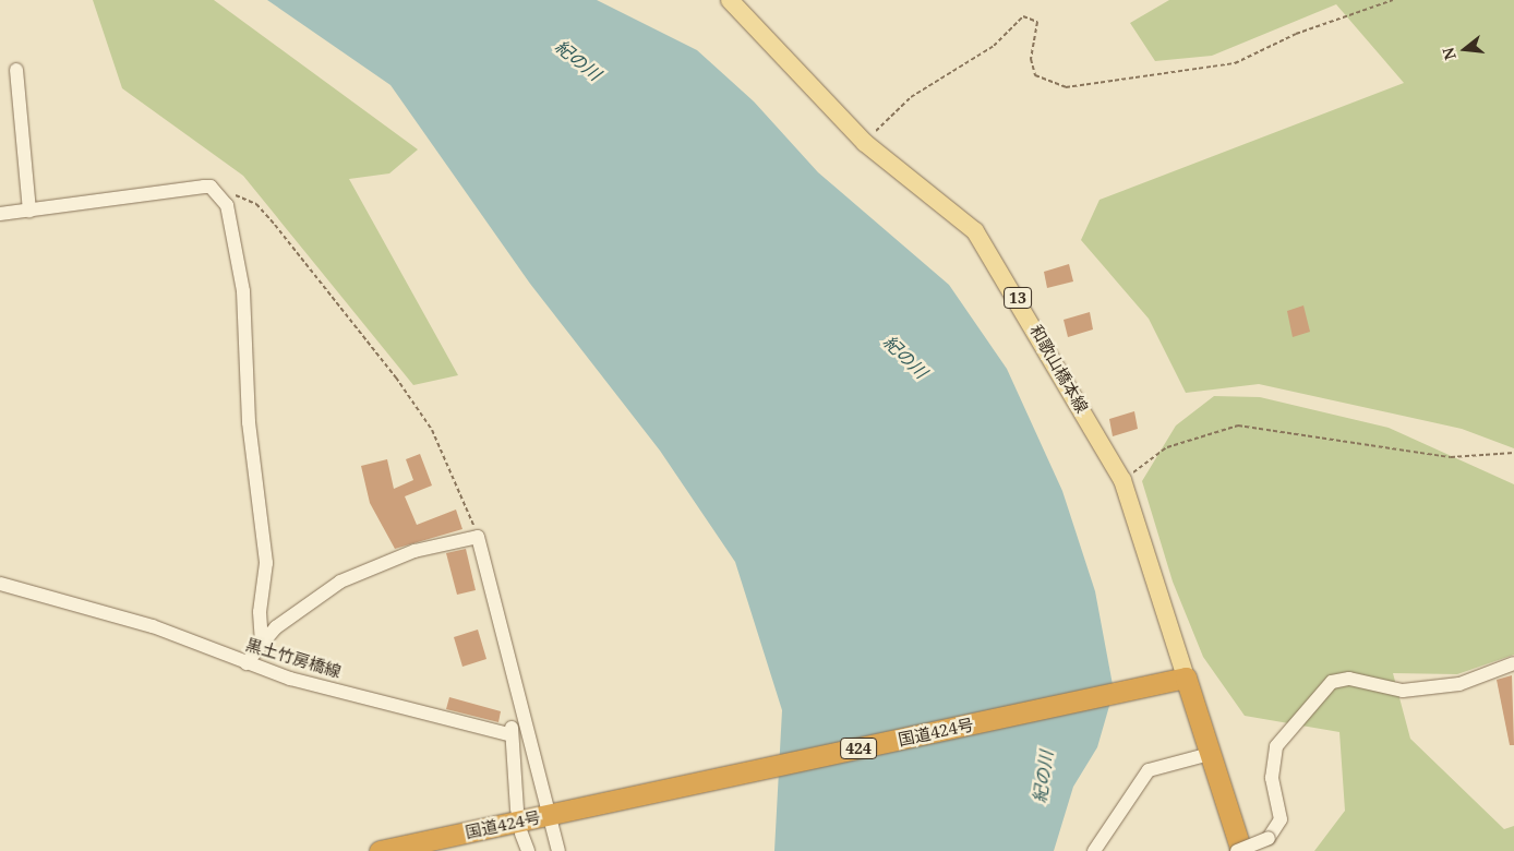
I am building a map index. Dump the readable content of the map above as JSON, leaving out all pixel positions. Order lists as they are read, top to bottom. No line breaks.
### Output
{"streets":{"highway":["国道424号","424"],"main road":["13","和歌山橋本線"],"street":["黒土竹房橋線"]},"crossings":[["和歌山橋本線","国道424号"]],"water":["紀の川"],"north":"left"}
